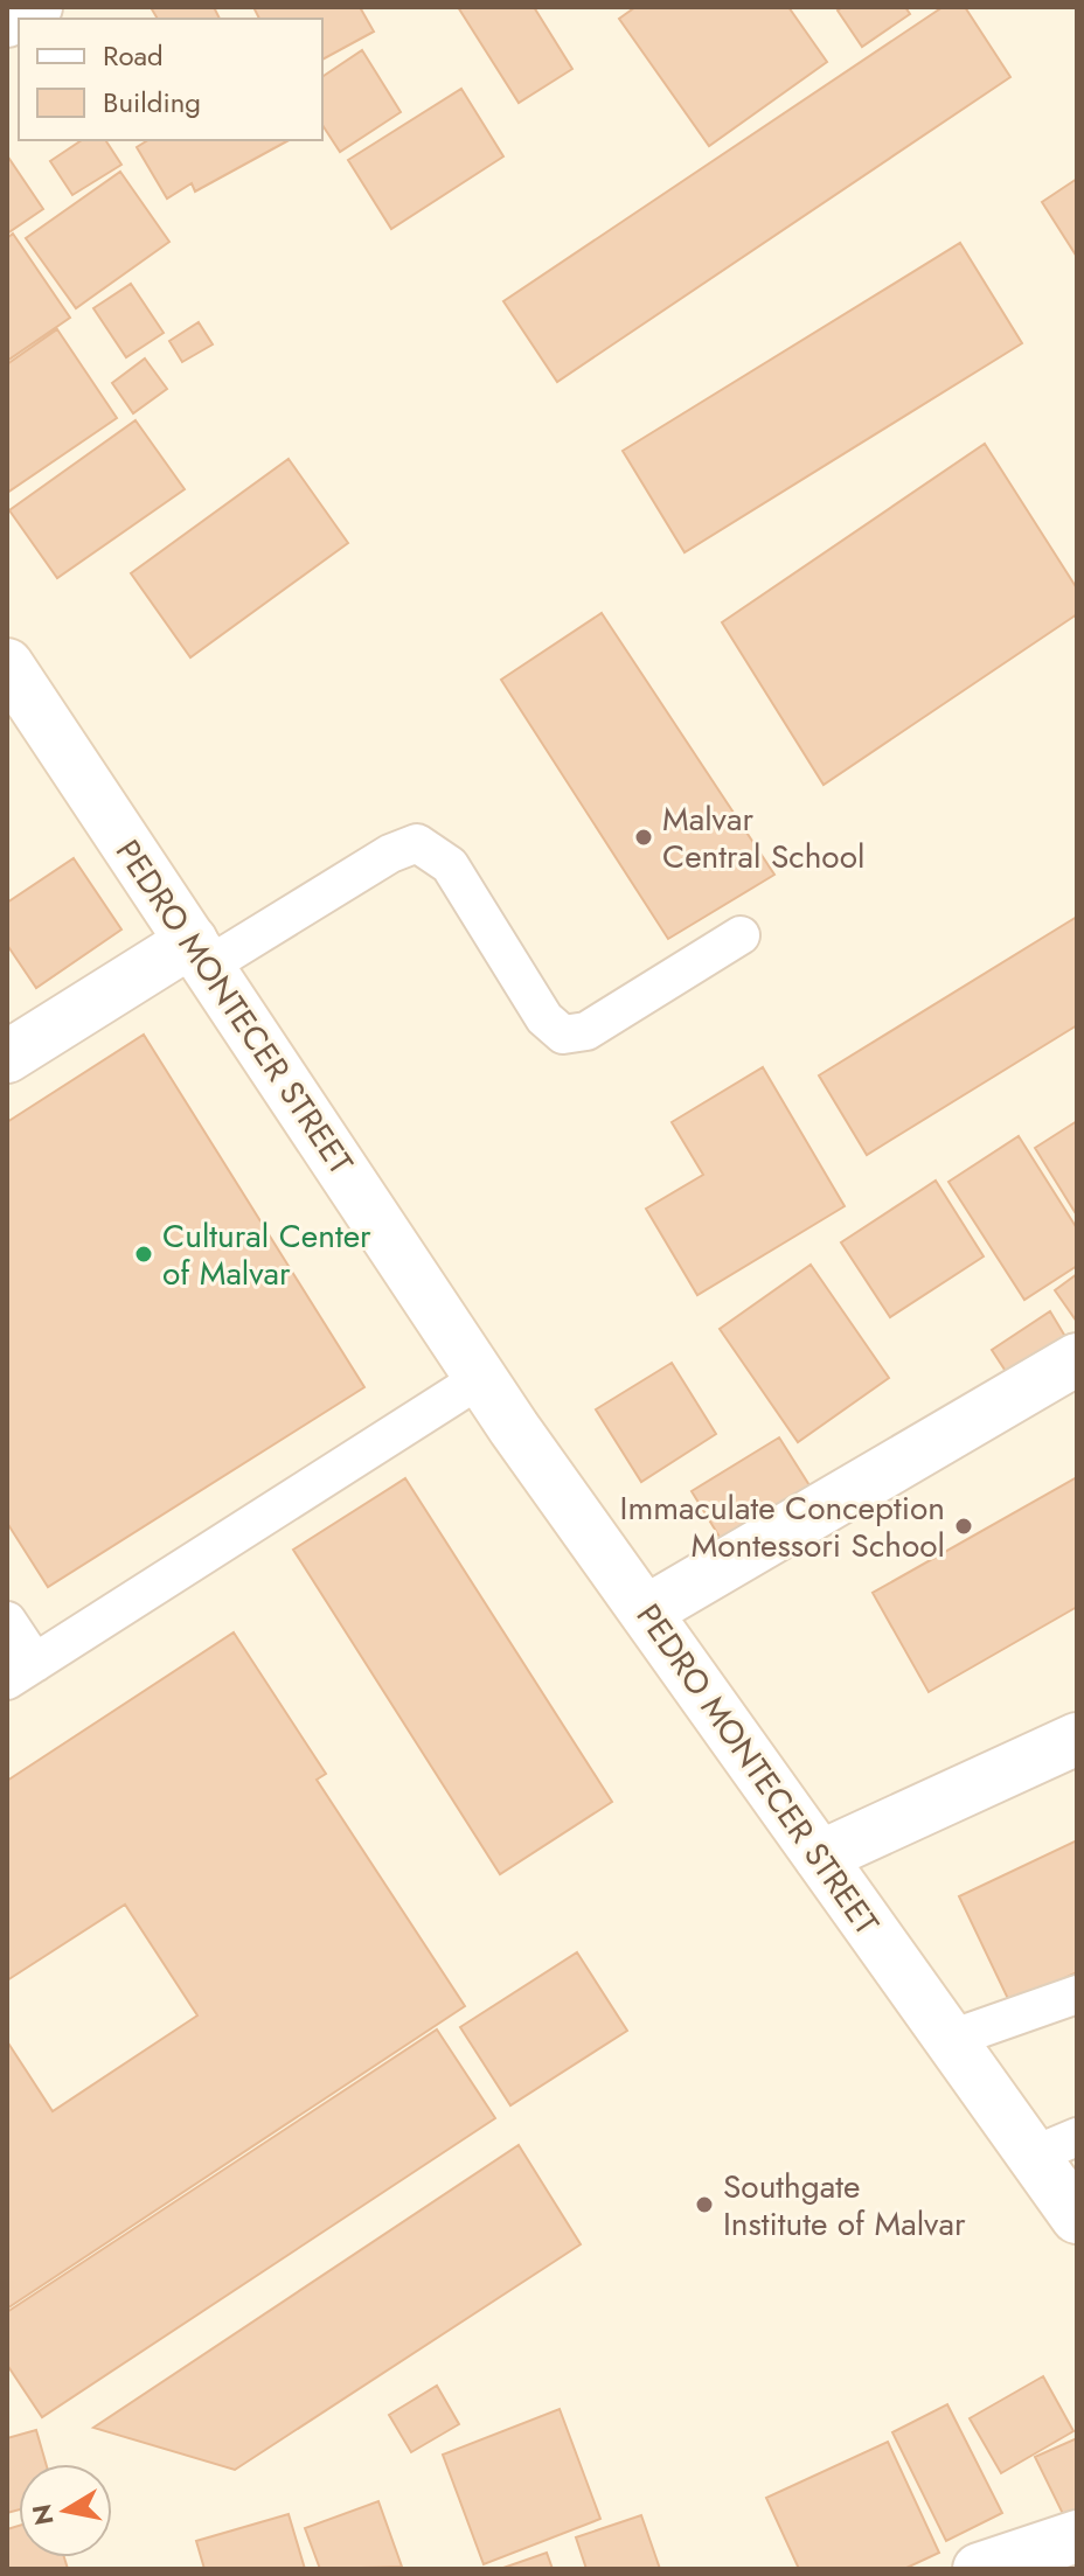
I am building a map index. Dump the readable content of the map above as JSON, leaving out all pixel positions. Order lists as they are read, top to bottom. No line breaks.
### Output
{"streets":{"main road":["PEDRO MONTECER STREET"]},"places":["Malvar Central School","Cultural Center of Malvar","Immaculate Conception Montessori School","Southgate Institute of Malvar"],"legend":["Road","Building"],"north":"left"}
